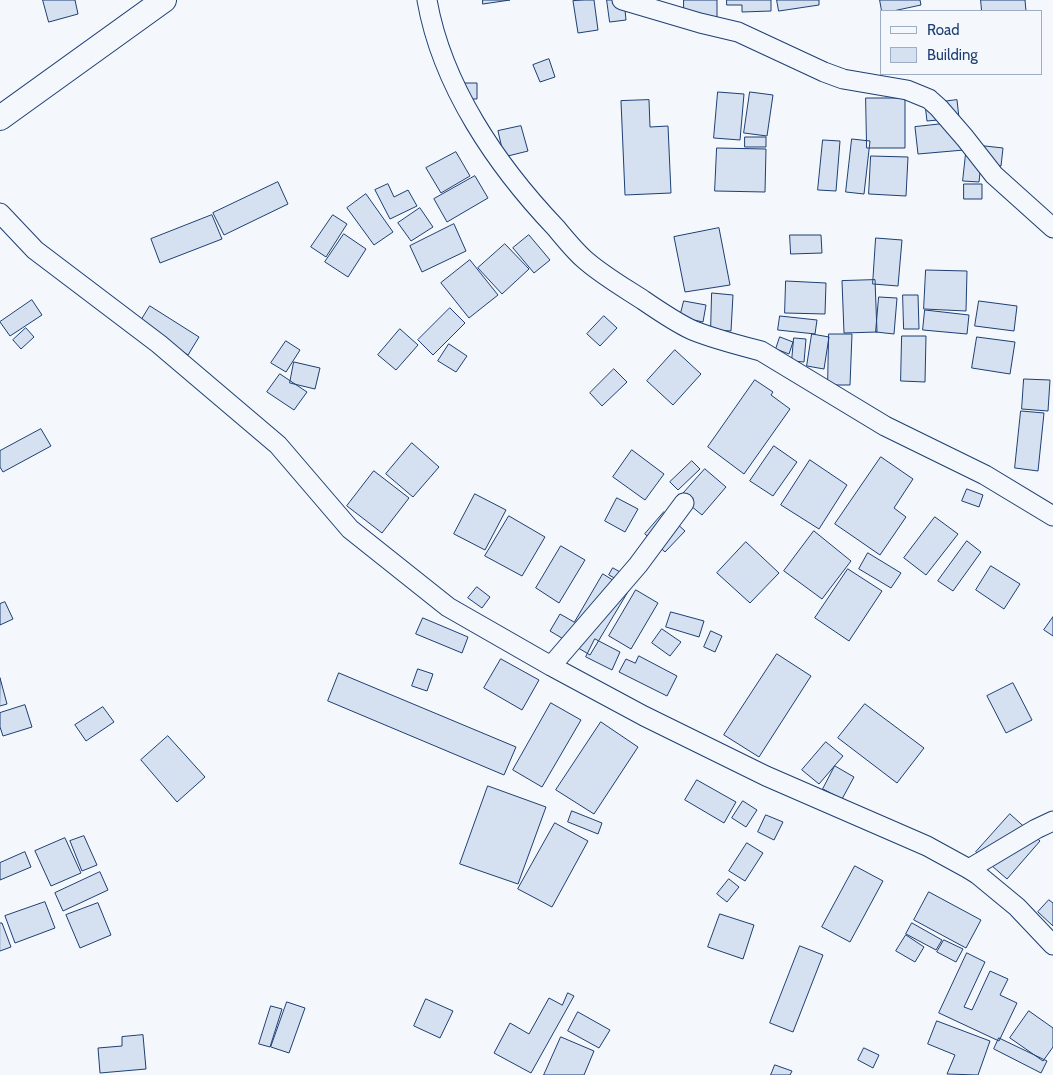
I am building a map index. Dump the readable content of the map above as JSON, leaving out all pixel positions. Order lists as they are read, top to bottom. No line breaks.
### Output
{"legend":["Road","Building"]}
